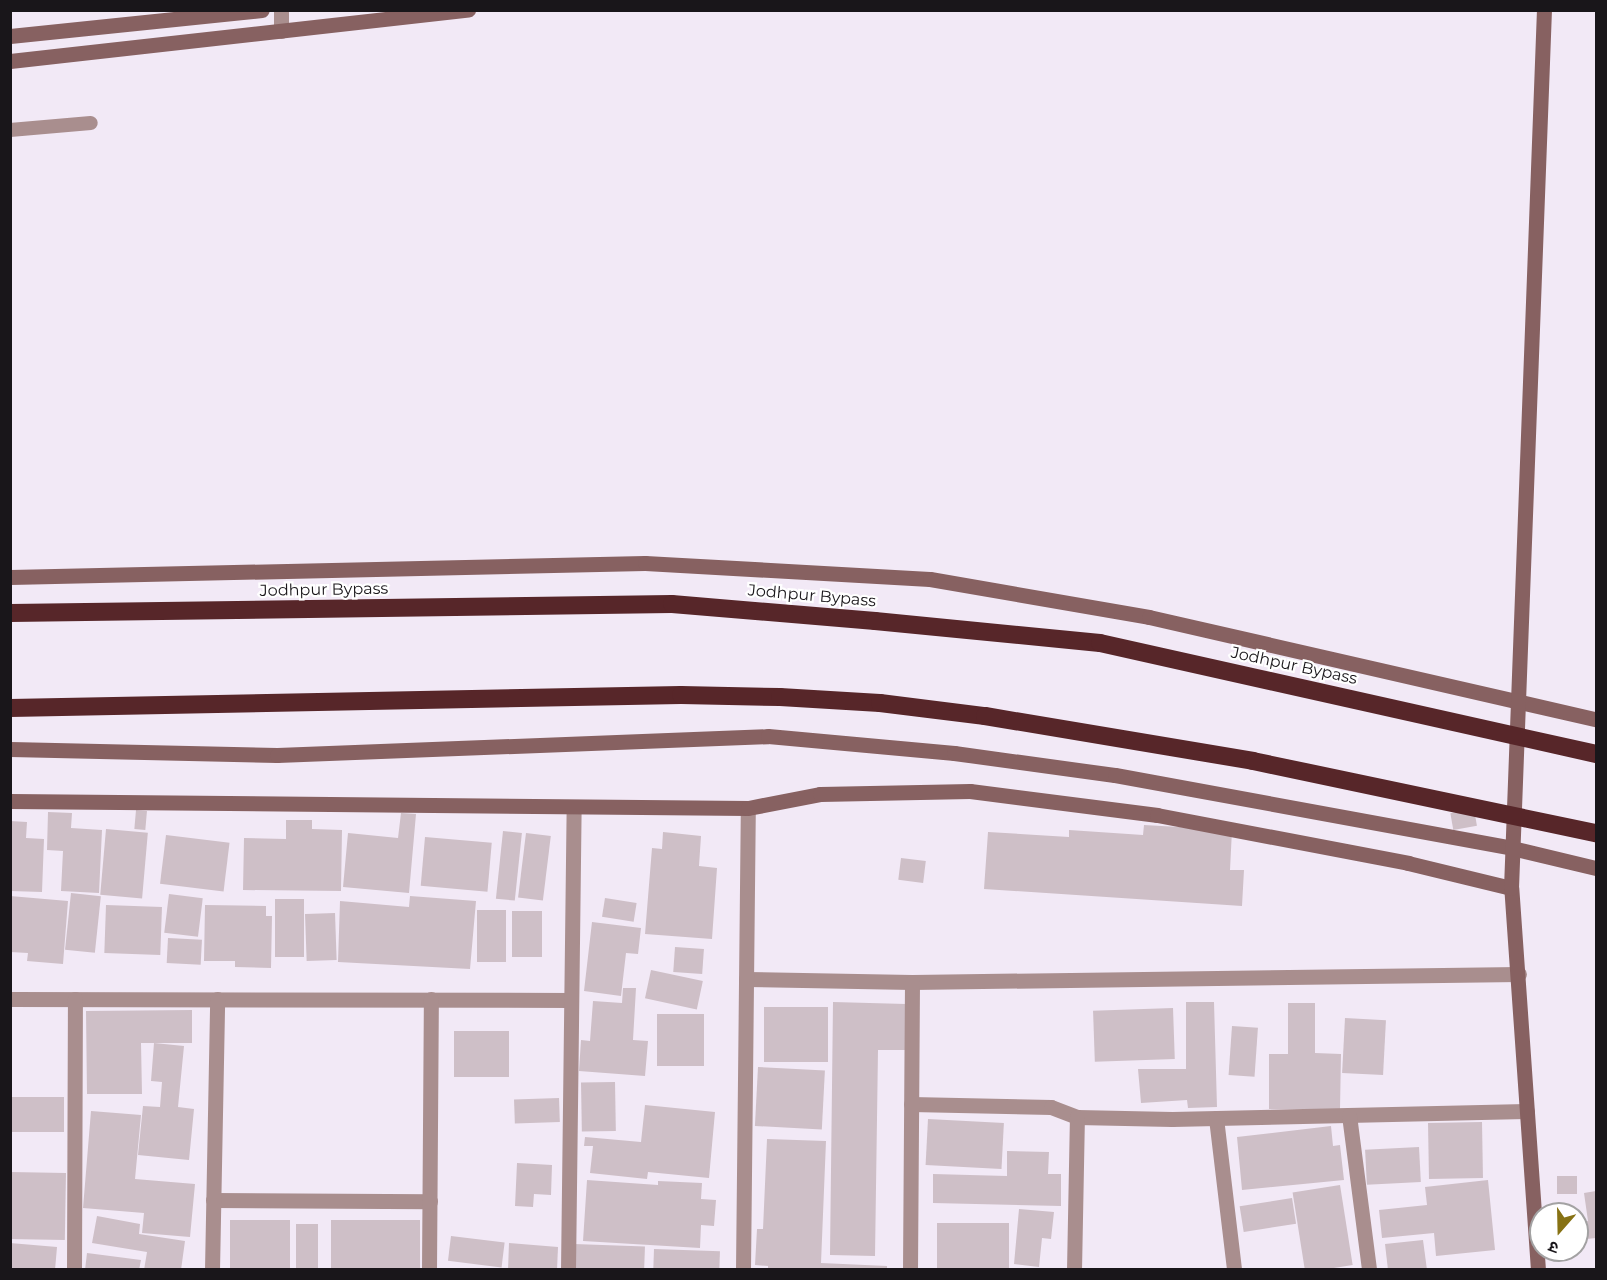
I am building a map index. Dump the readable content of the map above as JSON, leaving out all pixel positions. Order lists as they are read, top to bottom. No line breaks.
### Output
{"streets":{"highway":["Jodhpur Bypass"]},"north":"bottom"}
